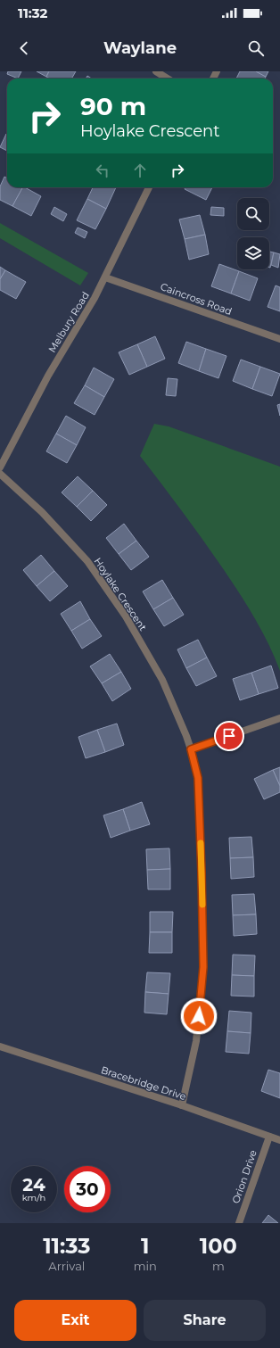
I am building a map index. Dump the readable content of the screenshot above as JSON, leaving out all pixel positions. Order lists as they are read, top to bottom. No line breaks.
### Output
{"streets":{"street":["Caincross Road","Melbury Road","Hoylake Crescent","Bracebridge Drive","Orion Drive"]},"crossings":[["Caincross Road","Melbury Road"],["Hoylake Crescent","Bracebridge Drive"],["Bracebridge Drive","Orion Drive"]],"page":{"status":"11:32","header":"Waylane","turn":["90 m","Hoylake Crescent"],"speed":"24 km/h","limit":"30","eta":["11:33","Arrival","1","min","100","m"],"buttons":["Exit","Share"]}}
